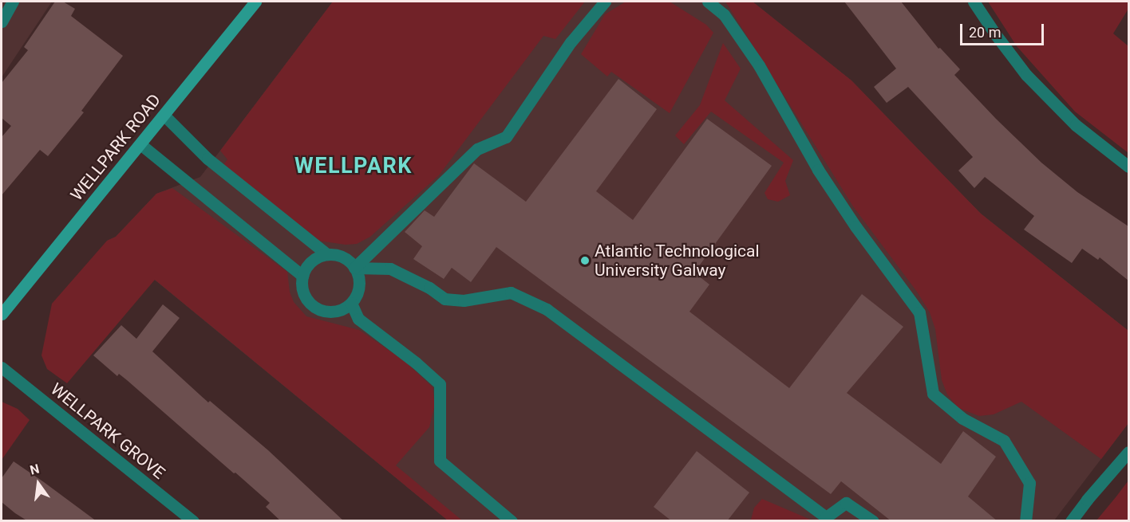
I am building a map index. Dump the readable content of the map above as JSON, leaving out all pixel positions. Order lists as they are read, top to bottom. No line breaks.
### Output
{"streets":{"main road":["WELLPARK ROAD"],"street":["WELLPARK GROVE"]},"districts":["WELLPARK"],"places":["Atlantic Technological University Galway"],"scale_bar":"20 m","north":"top"}
